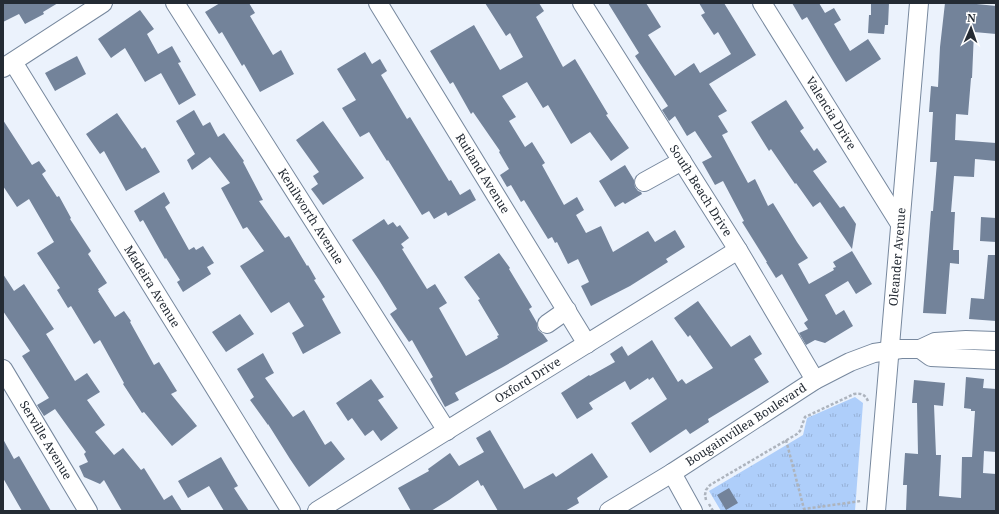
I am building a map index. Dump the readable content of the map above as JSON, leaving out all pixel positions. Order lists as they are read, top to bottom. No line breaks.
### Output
{"streets":{"street":["Valencia Drive","Rutland Avenue","South Beach Drive","Kenilworth Avenue","Oleander Avenue","Madeira Avenue","Oxford Drive","Bougainvillea Boulevard","Serville Avenue"]},"crossings":[["Valencia Drive","Oleander Avenue"],["Rutland Avenue","Oxford Drive"],["South Beach Drive","Oxford Drive"],["South Beach Drive","Bougainvillea Boulevard"],["Kenilworth Avenue","Oxford Drive"],["Oleander Avenue","Bougainvillea Boulevard"]],"north":"top"}
